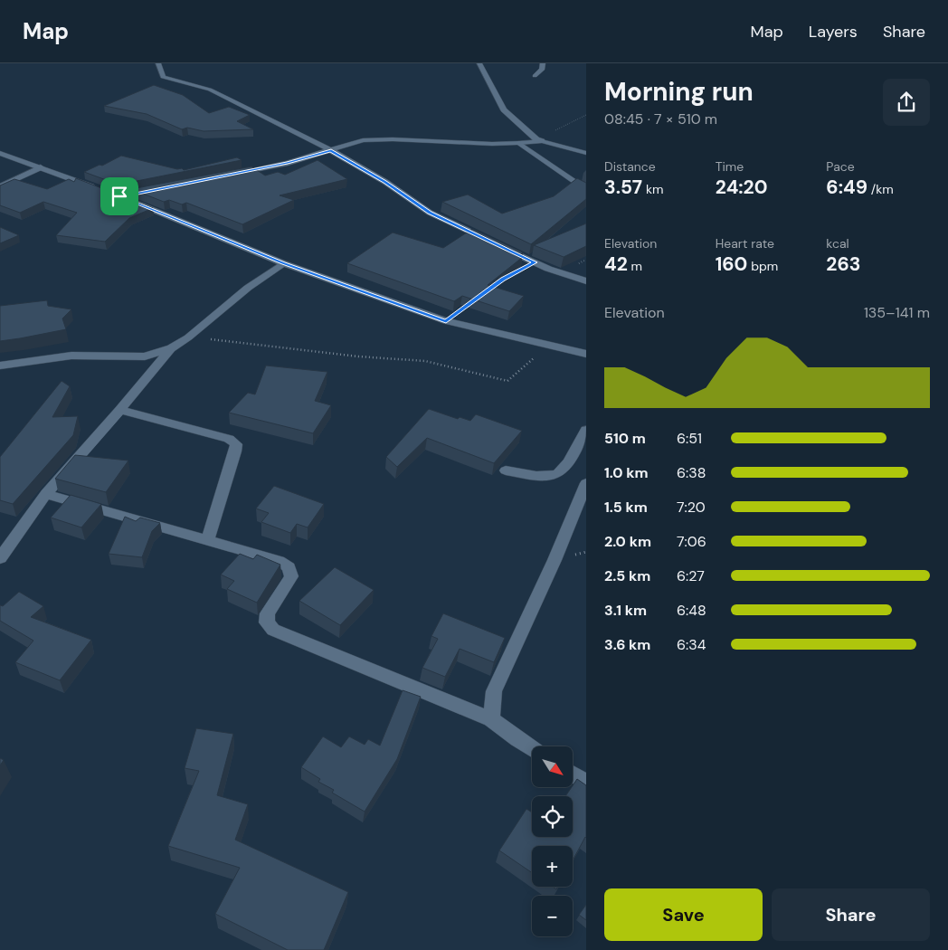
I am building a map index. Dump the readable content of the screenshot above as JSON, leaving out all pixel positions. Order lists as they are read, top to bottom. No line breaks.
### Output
{"north":"bottom right","page":{"header":"Map","nav":["Map","Layers","Share"],"heading":["Morning run","08:45 · 7 × 510 m"],"stats":[["Distance","3.57 km"],["Time","24:20"],["Pace","6:49 /km"],["Elevation","42 m"],["Heart rate","160 bpm"],["kcal","263"]],"chart":["Elevation","135–141 m"],"list":[{"name":"510 m","note":"6:51"},{"name":"1.0 km","note":"6:38"},{"name":"1.5 km","note":"7:20"},{"name":"2.0 km","note":"7:06"},{"name":"2.5 km","note":"6:27"},{"name":"3.1 km","note":"6:48"},{"name":"3.6 km","note":"6:34"}],"map_buttons":["+","−"],"buttons":["Save","Share"]}}
